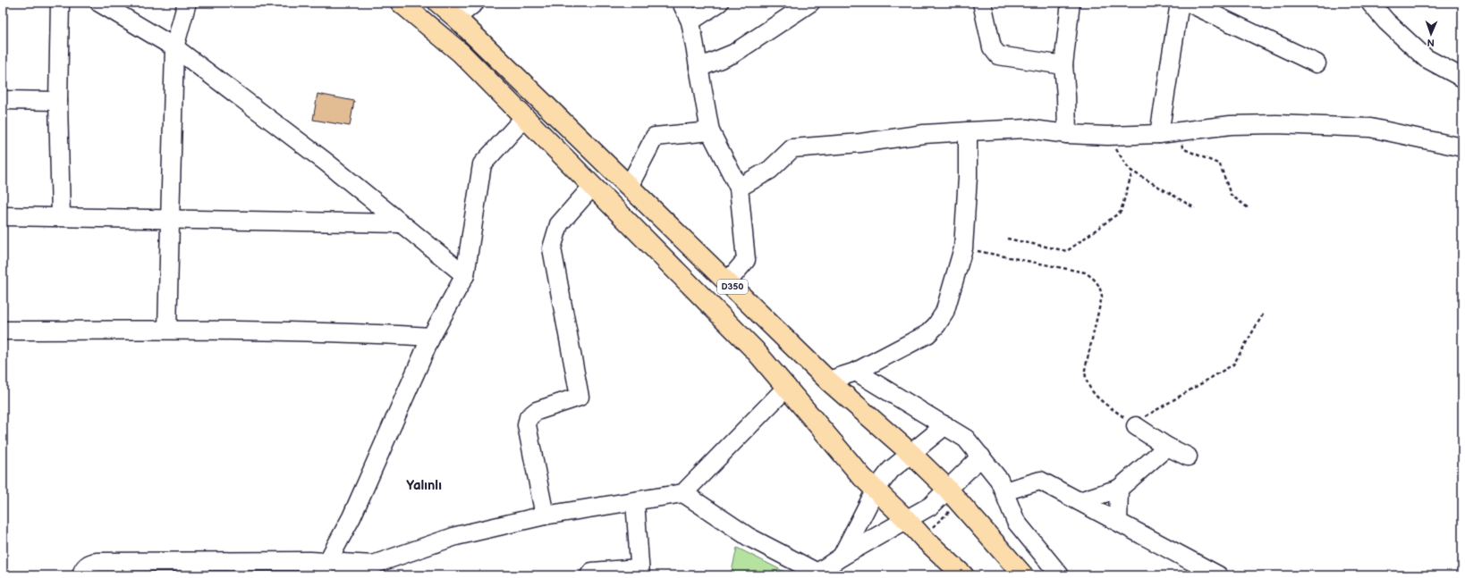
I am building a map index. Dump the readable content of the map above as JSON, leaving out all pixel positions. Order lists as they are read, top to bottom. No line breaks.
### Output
{"streets":{"highway":["D350"]},"districts":["Yalınlı"],"north":"bottom"}
